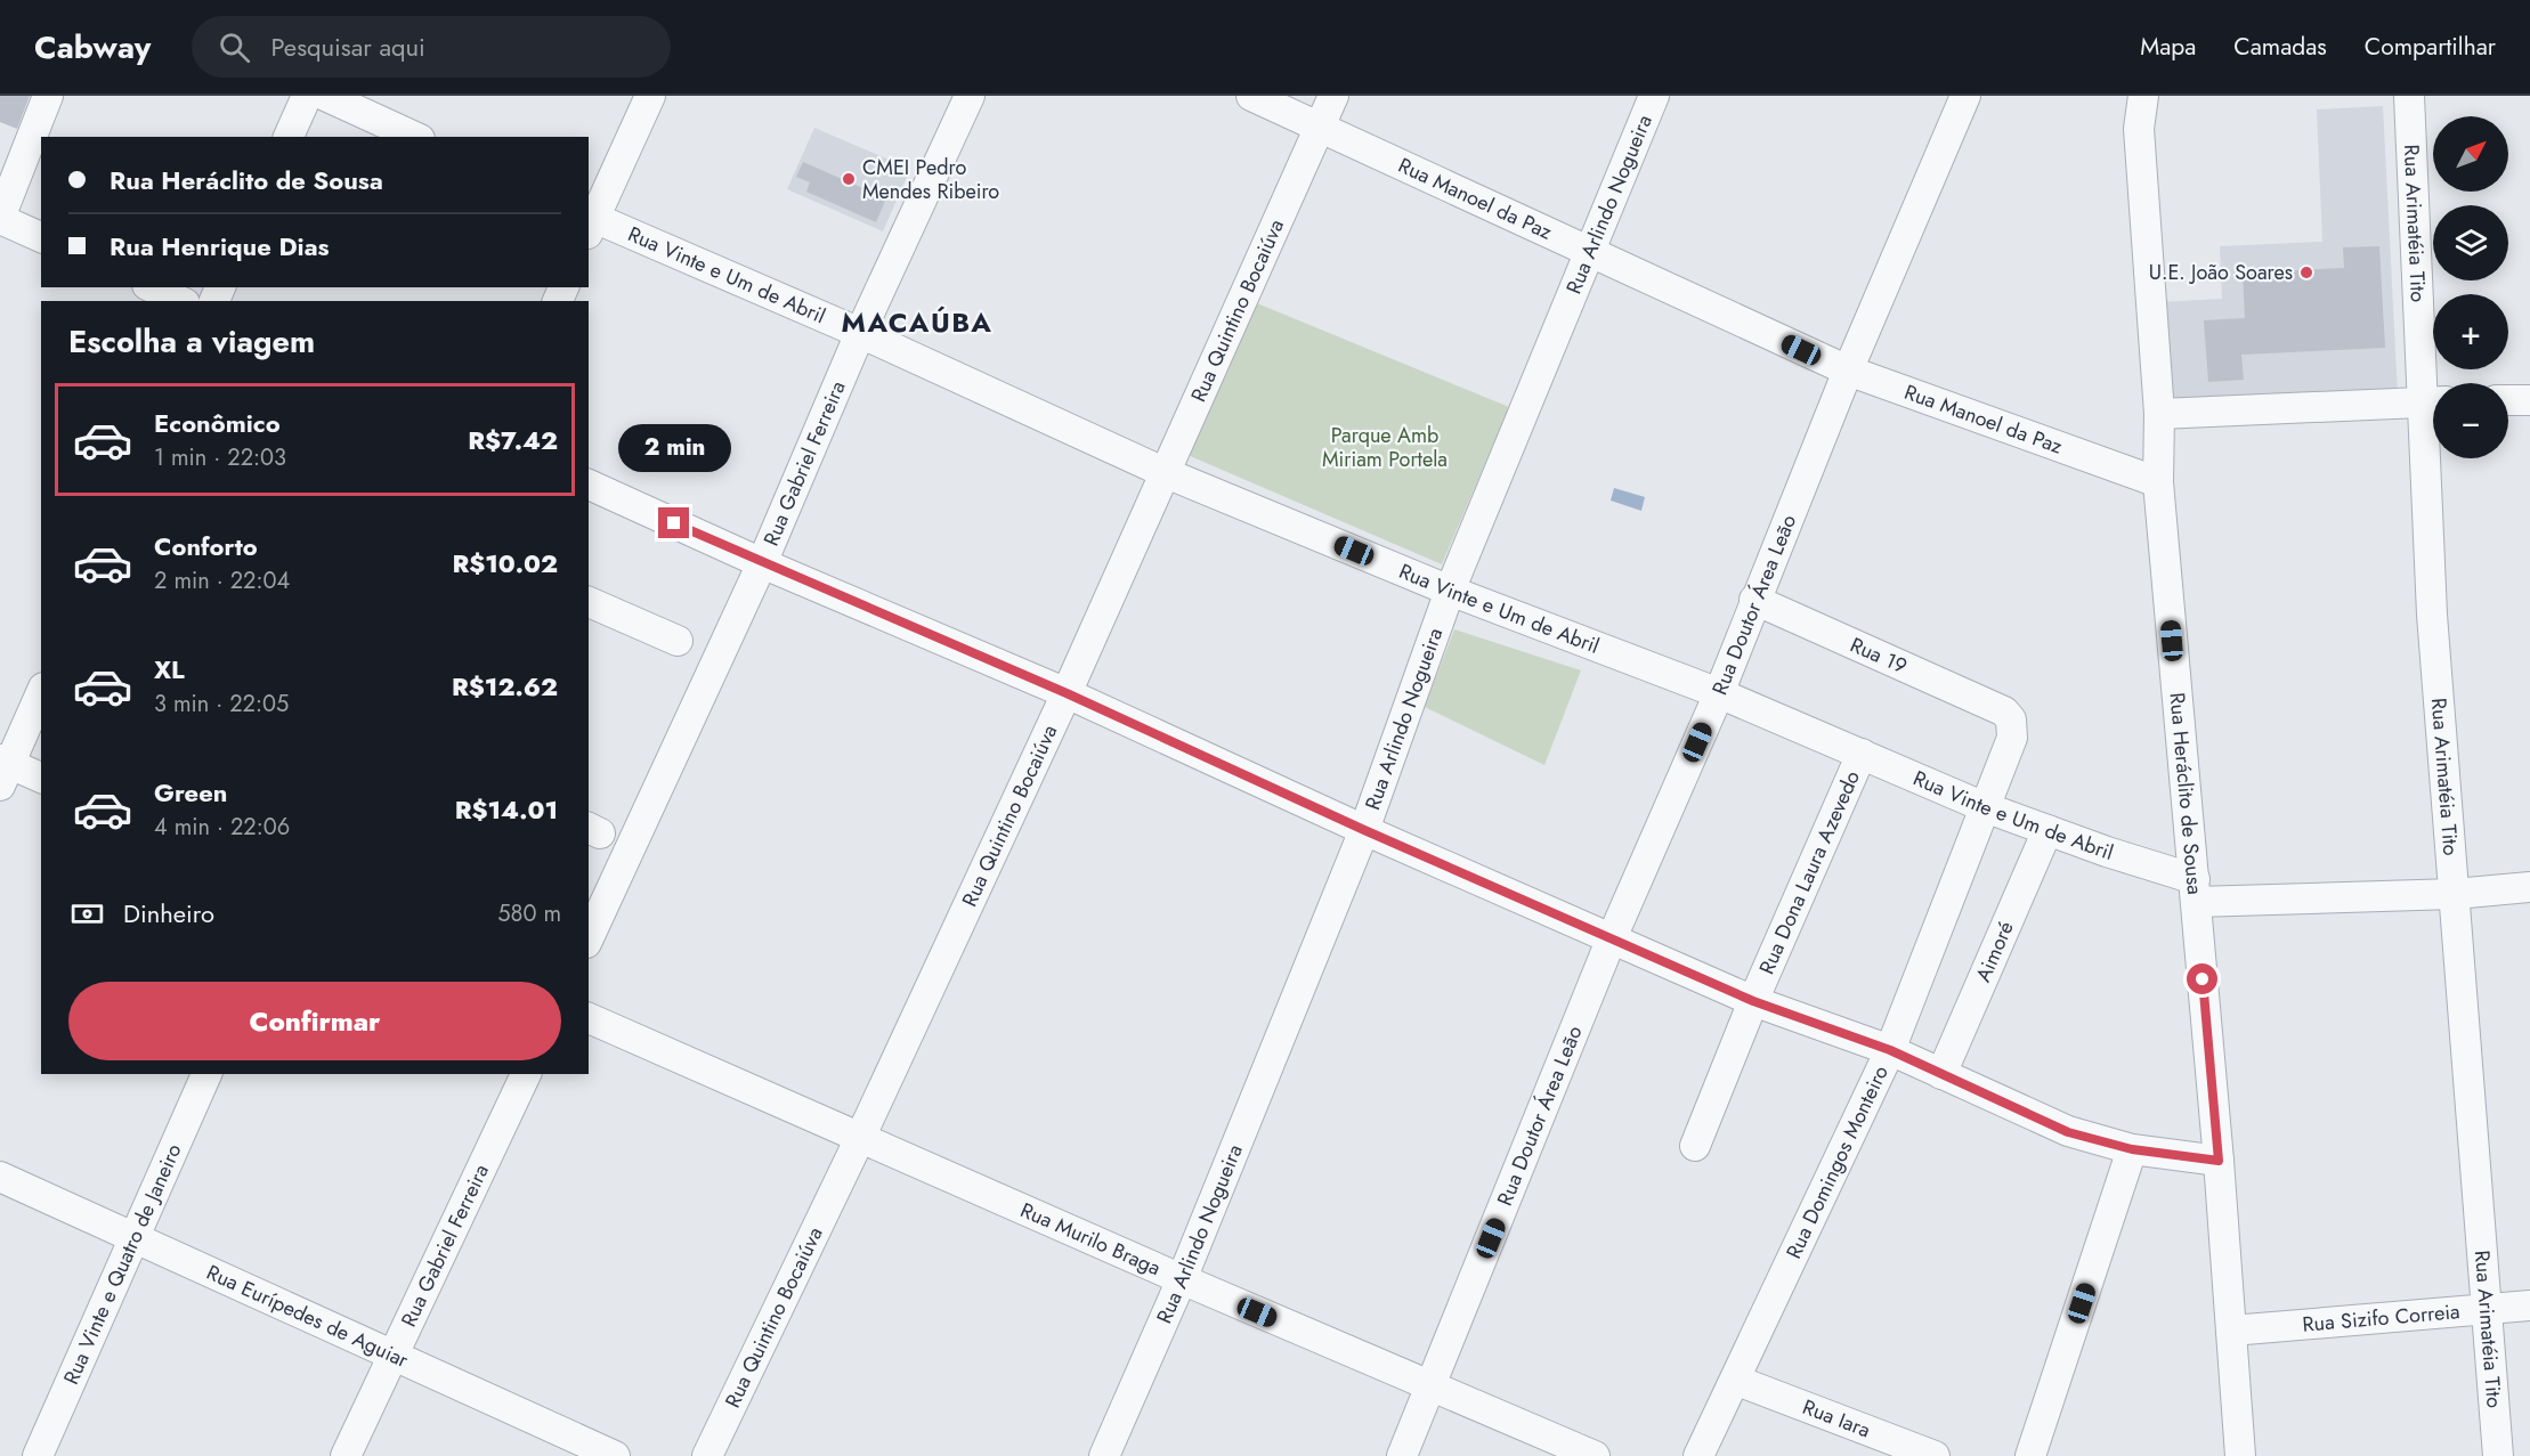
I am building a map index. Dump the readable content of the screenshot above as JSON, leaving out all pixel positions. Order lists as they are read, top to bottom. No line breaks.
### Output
{"streets":{"street":["Rua Manoel da Paz","Rua Arlindo Nogueira","Rua Arimatéia Tito","Rua Vinte e Um de Abril","Rua Quintino Bocaiúva","Rua Gabriel Ferreira","Rua Doutor Área Leão","Rua 19","Rua Heráclito de Sousa","Rua Dona Laura Azevedo","Aimoré","Rua Domingos Monteiro","Rua Murilo Braga","Rua Vinte e Quatro de Janeiro","Rua Eurípedes de Aguiar","Rua Sizifo Correia","Rua Iara"]},"crossings":[["Rua Manoel da Paz","Rua Arlindo Nogueira"],["Rua Manoel da Paz","Rua Quintino Bocaiúva"],["Rua Manoel da Paz","Rua Doutor Área Leão"],["Rua Manoel da Paz","Rua Heráclito de Sousa"],["Rua Arlindo Nogueira","Rua Vinte e Um de Abril"],["Rua Arlindo Nogueira","Rua Murilo Braga"],["Rua Arimatéia Tito","Rua Sizifo Correia"],["Rua Vinte e Um de Abril","Rua Quintino Bocaiúva"],["Rua Vinte e Um de Abril","Rua Gabriel Ferreira"],["Rua Vinte e Um de Abril","Rua Doutor Área Leão"],["Rua Vinte e Um de Abril","Rua Heráclito de Sousa"],["Rua Vinte e Um de Abril","Rua Dona Laura Azevedo"],["Rua Vinte e Um de Abril","Aimoré"],["Rua Vinte e Um de Abril","Rua Domingos Monteiro"],["Rua Quintino Bocaiúva","Rua Murilo Braga"],["Rua Gabriel Ferreira","Rua Eurípedes de Aguiar"],["Rua Doutor Área Leão","Rua 19"],["Rua Doutor Área Leão","Rua Murilo Braga"],["Rua 19","Rua Domingos Monteiro"],["Rua Heráclito de Sousa","Rua Sizifo Correia"],["Rua Domingos Monteiro","Rua Iara"],["Rua Vinte e Quatro de Janeiro","Rua Eurípedes de Aguiar"]],"districts":["MACAÚBA"],"parks":["Parque Amb Miriam Portela"],"places":["CMEI Pedro Mendes Ribeiro","U.E. João Soares"],"north":"top right","page":{"header":"Cabway","search":"Pesquisar aqui","nav":["Mapa","Camadas","Compartilhar"],"map_buttons":["+","−"],"banner":["Rua Heráclito de Sousa","Rua Henrique Dias"],"heading":"Escolha a viagem","list":[{"name":"Econômico","note":"1 min · 22:03","value":"R$7.42"},{"name":"Conforto","note":"2 min · 22:04","value":"R$10.02"},{"name":"XL","note":"3 min · 22:05","value":"R$12.62"},{"name":"Green","note":"4 min · 22:06","value":"R$14.01"}],"bubble":"2 min","pay":["Dinheiro","580 m"],"buttons":"Confirmar"}}
